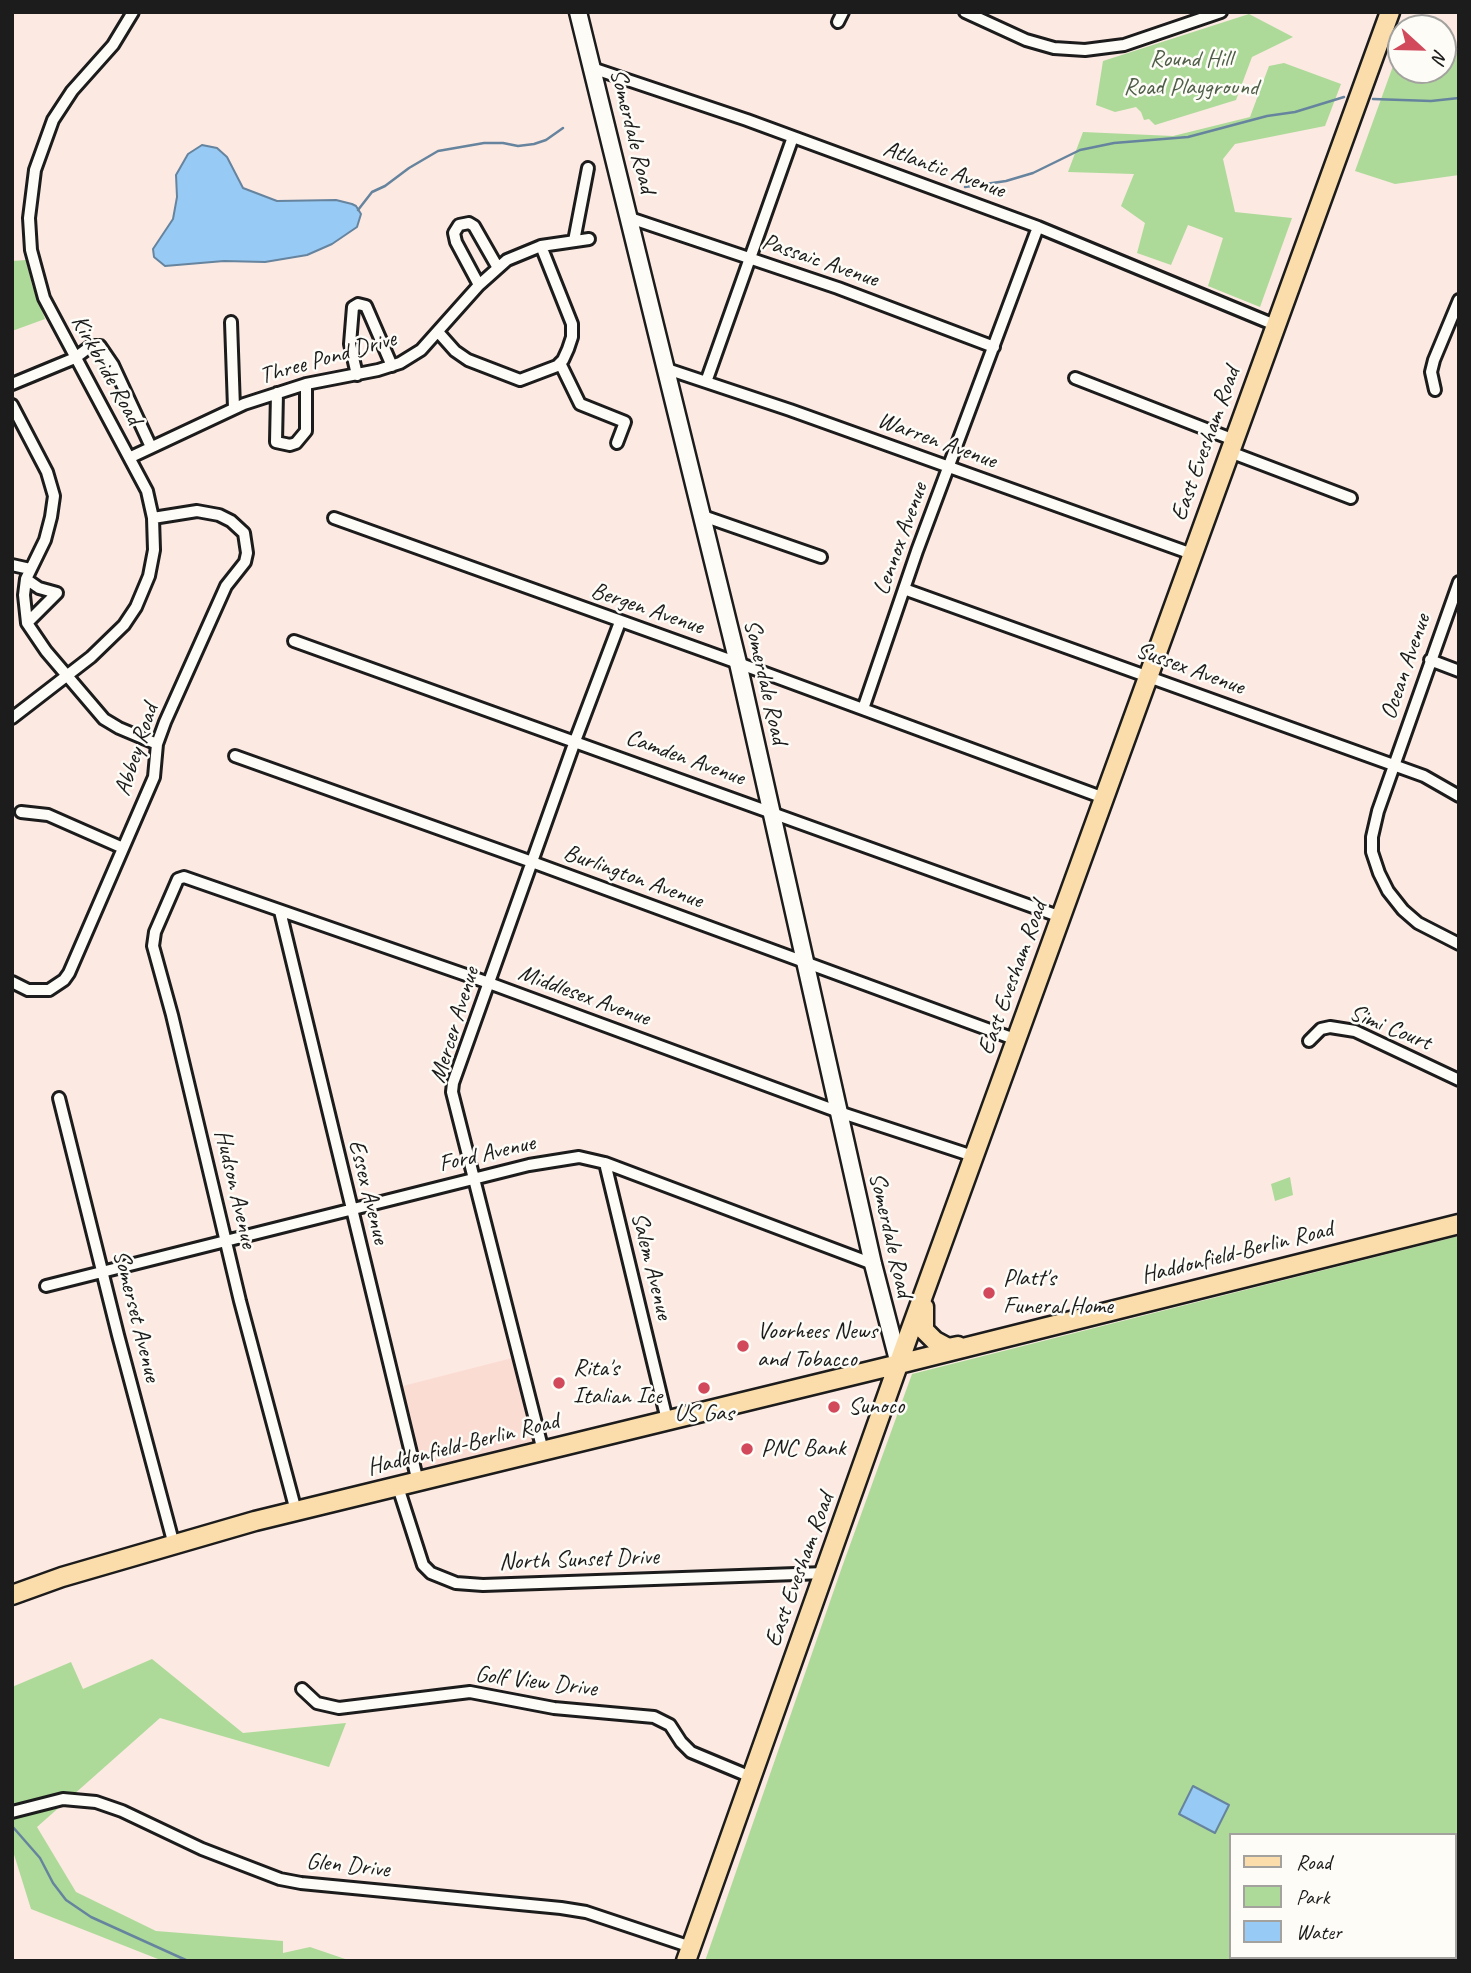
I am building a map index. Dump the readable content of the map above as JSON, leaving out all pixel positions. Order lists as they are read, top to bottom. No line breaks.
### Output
{"streets":{"main road":["Somerdale Road","East Evesham Road","Haddonfield-Berlin Road"],"street":["Atlantic Avenue","Passaic Avenue","Three Pond Drive","Kirkbride Road","Warren Avenue","Lennox Avenue","Bergen Avenue","Ocean Avenue","Sussex Avenue","Abbey Road","Camden Avenue","Burlington Avenue","Middlesex Avenue","Mercer Avenue","Simi Court","Ford Avenue","Hudson Avenue","Essex Avenue","Salem Avenue","Somerset Avenue","North Sunset Drive","Golf View Drive","Glen Drive"]},"crossings":[["Somerdale Road","Atlantic Avenue"],["Somerdale Road","Passaic Avenue"],["Somerdale Road","Warren Avenue"],["Somerdale Road","East Evesham Road"],["Somerdale Road","Bergen Avenue"],["Somerdale Road","Camden Avenue"],["Somerdale Road","Burlington Avenue"],["Somerdale Road","Middlesex Avenue"],["Somerdale Road","Ford Avenue"],["Somerdale Road","Haddonfield-Berlin Road"],["Atlantic Avenue","East Evesham Road"],["Atlantic Avenue","Lennox Avenue"],["Passaic Avenue","Lennox Avenue"],["Three Pond Drive","Kirkbride Road"],["Kirkbride Road","Abbey Road"],["Warren Avenue","East Evesham Road"],["Warren Avenue","Lennox Avenue"],["East Evesham Road","Bergen Avenue"],["East Evesham Road","Sussex Avenue"],["East Evesham Road","Camden Avenue"],["East Evesham Road","Burlington Avenue"],["East Evesham Road","Middlesex Avenue"],["East Evesham Road","Haddonfield-Berlin Road"],["East Evesham Road","North Sunset Drive"],["East Evesham Road","Golf View Drive"],["East Evesham Road","Glen Drive"],["Lennox Avenue","Bergen Avenue"],["Lennox Avenue","Sussex Avenue"],["Bergen Avenue","Mercer Avenue"],["Ocean Avenue","Sussex Avenue"],["Camden Avenue","Mercer Avenue"],["Burlington Avenue","Mercer Avenue"],["Middlesex Avenue","Mercer Avenue"],["Middlesex Avenue","Hudson Avenue"],["Middlesex Avenue","Essex Avenue"],["Mercer Avenue","Ford Avenue"],["Mercer Avenue","Haddonfield-Berlin Road"],["Ford Avenue","Hudson Avenue"],["Ford Avenue","Essex Avenue"],["Ford Avenue","Salem Avenue"],["Ford Avenue","Somerset Avenue"],["Hudson Avenue","Haddonfield-Berlin Road"],["Essex Avenue","Haddonfield-Berlin Road"],["Haddonfield-Berlin Road","Salem Avenue"],["Haddonfield-Berlin Road","Somerset Avenue"],["Haddonfield-Berlin Road","North Sunset Drive"]],"parks":["Round Hill Road Playground"],"places":["Platt's Funeral Home","Voorhees News and Tobacco","Rita's Italian Ice","US Gas","Sunoco","PNC Bank"],"legend":["Road","Park","Water"],"north":"right"}
